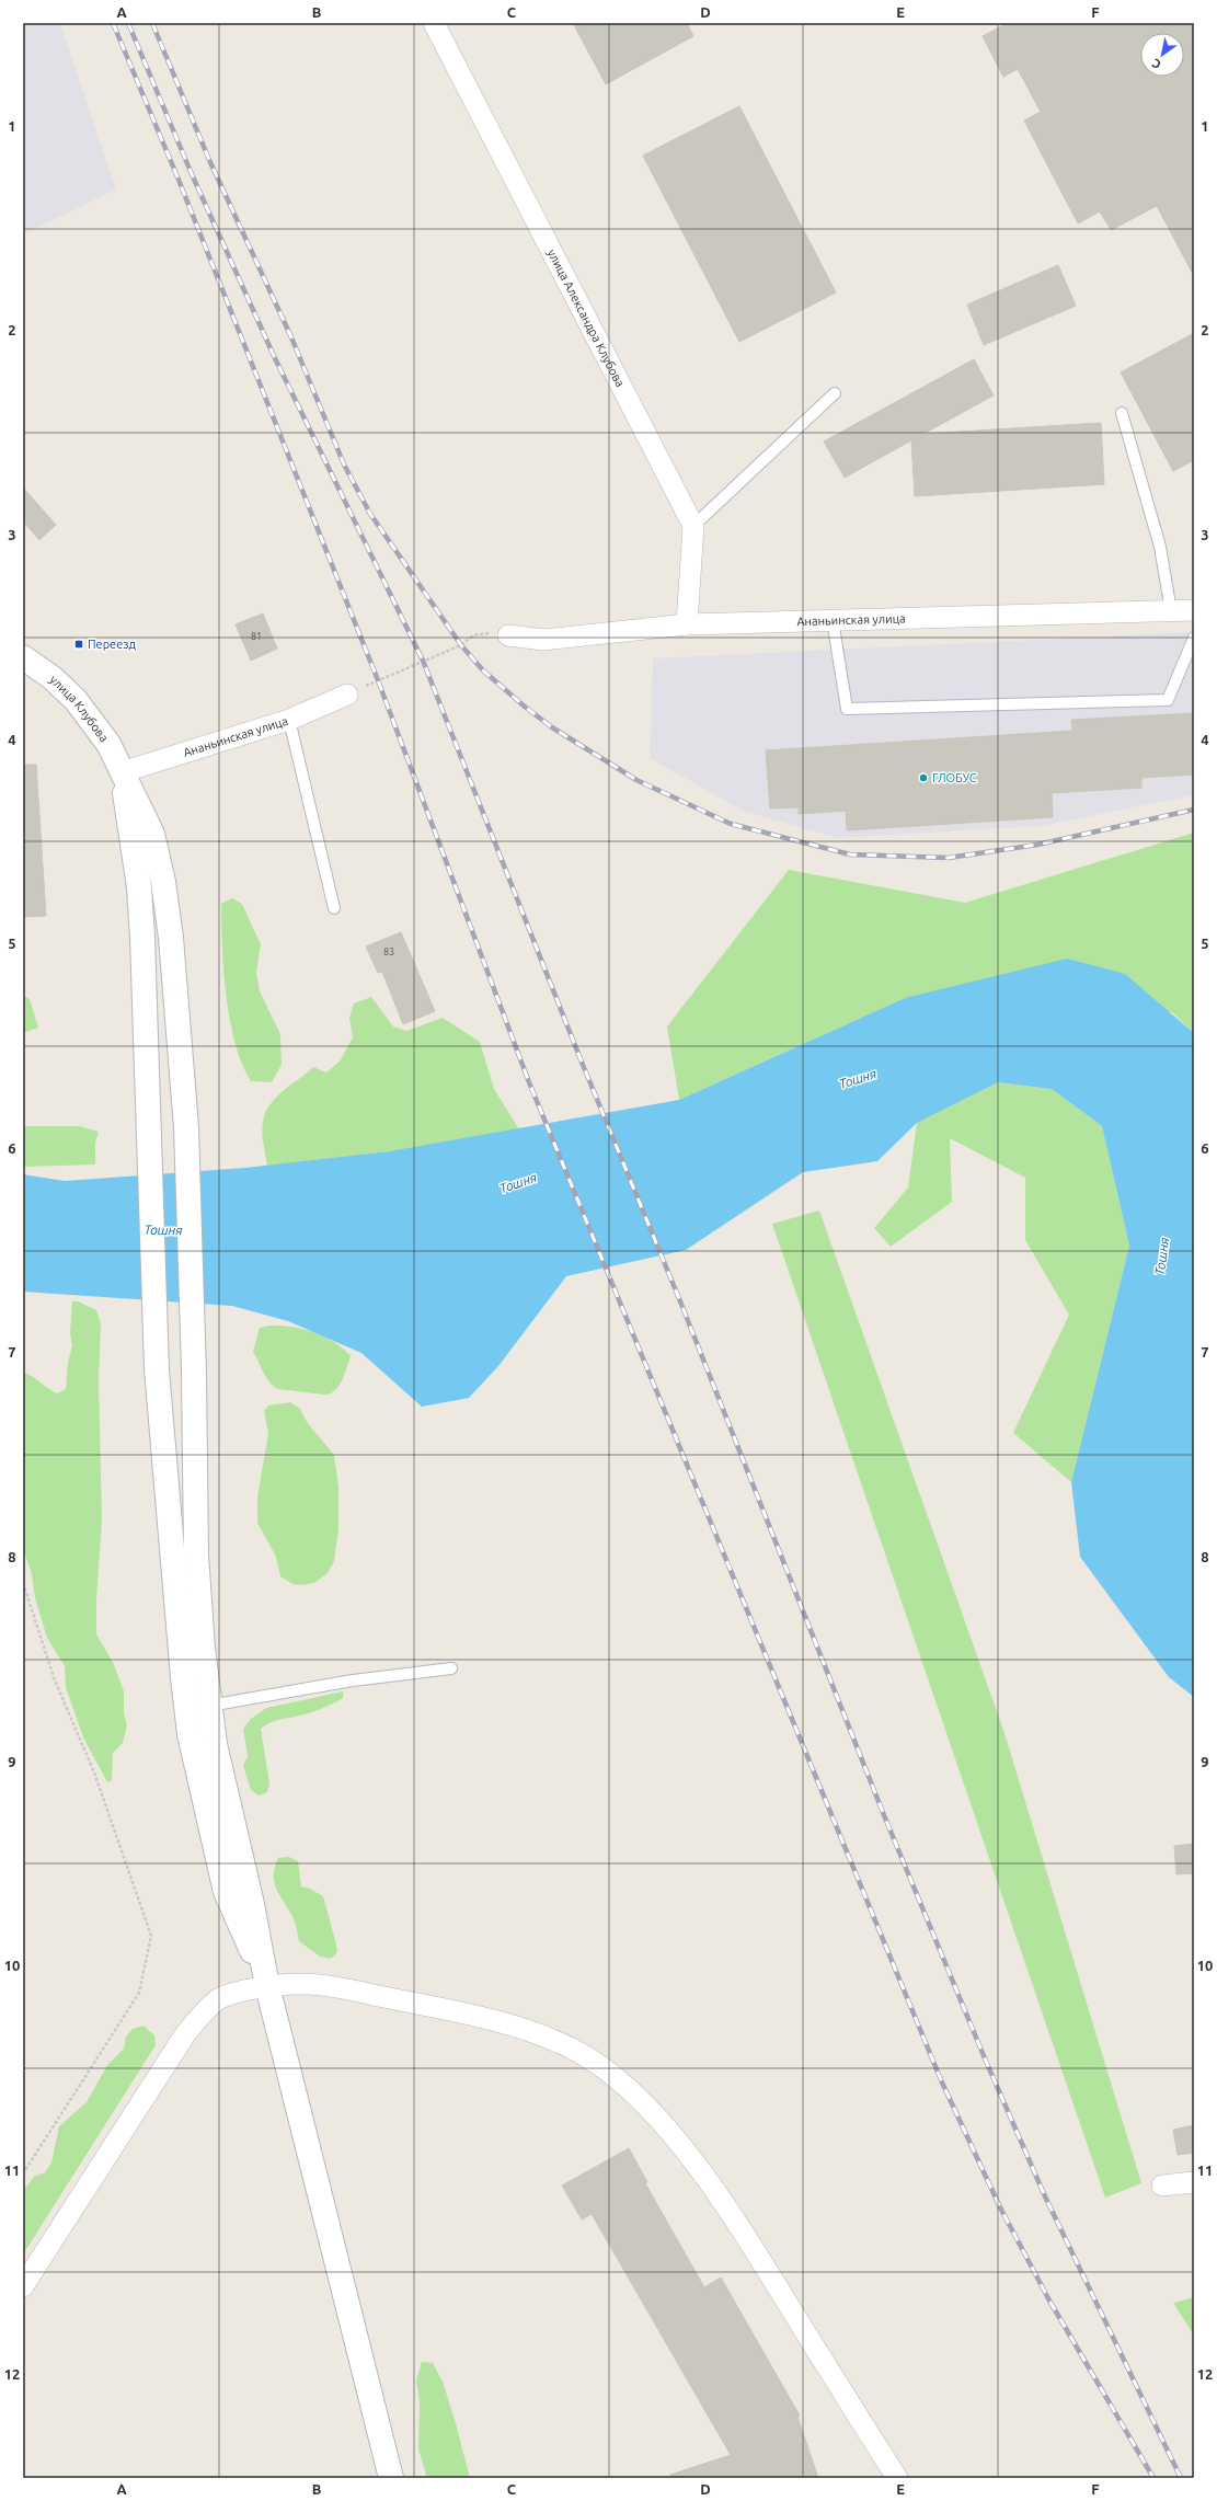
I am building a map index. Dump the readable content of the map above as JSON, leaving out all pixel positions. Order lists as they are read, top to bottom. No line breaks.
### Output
{"streets":{"main road":["улица Клубова"],"street":["улица Александра Клубова","Ананьинская улица"]},"crossings":[["Ананьинская улица","улица Клубова"]],"water":["Тошня"],"places":{"transit":["Переезд"],"other":["ГЛОБУС"]},"house_numbers":["81","83"],"north":"bottom left","grid":{"columns":["A","B","C","D","E","F"],"rows":["1","2","3","4","5","6","7","8","9","10","11","12"]}}
